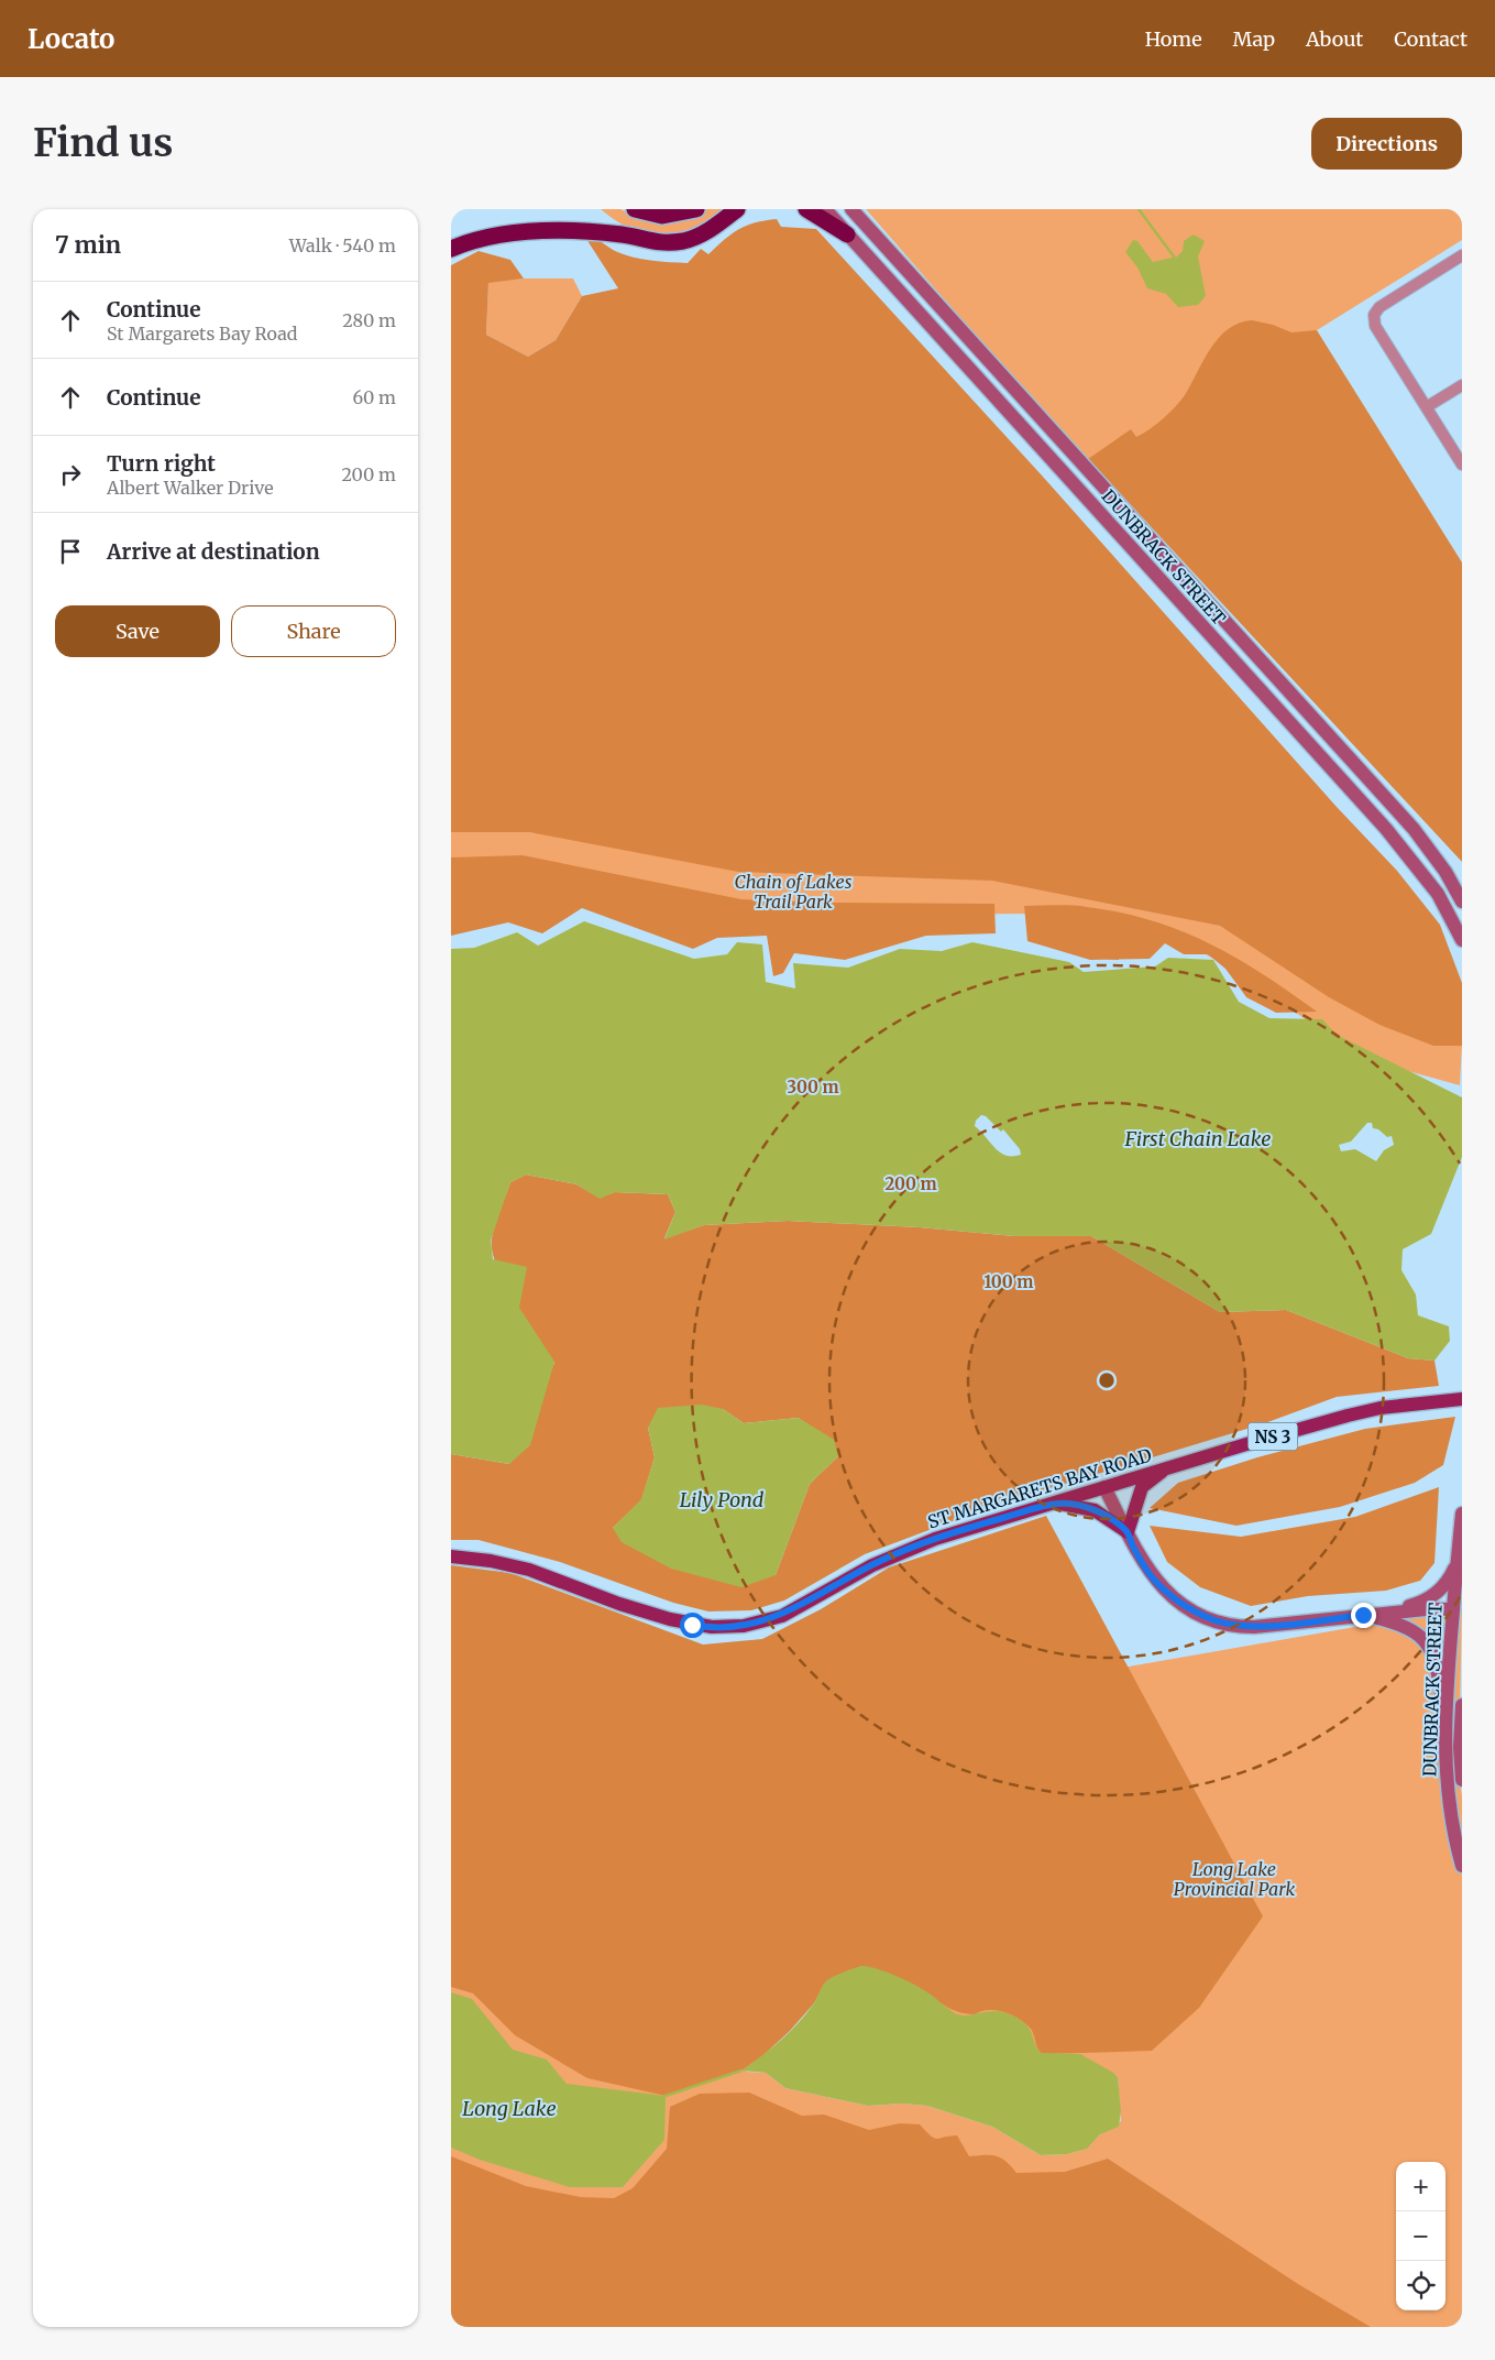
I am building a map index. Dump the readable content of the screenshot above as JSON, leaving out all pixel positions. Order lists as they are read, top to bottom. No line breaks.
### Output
{"streets":{"main road":["DUNBRACK STREET","NS 3","ST MARGARETS BAY ROAD"]},"water":["First Chain Lake","Lily Pond","Long Lake"],"parks":["Chain of Lakes Trail Park","Long Lake Provincial Park"],"page":{"header":"Locato","nav":["Home","Map","About","Contact"],"buttons":["Directions",["Save","Share"]],"title":"Find us","heading":["7 min","Walk · 540 m"],"list":[["Continue","St Margarets Bay Road","280 m"],["Continue","60 m"],["Turn right","Albert Walker Drive","200 m"],"Arrive at destination"],"map_buttons":["+","−"]},"rings":["300 m","200 m","100 m"]}
